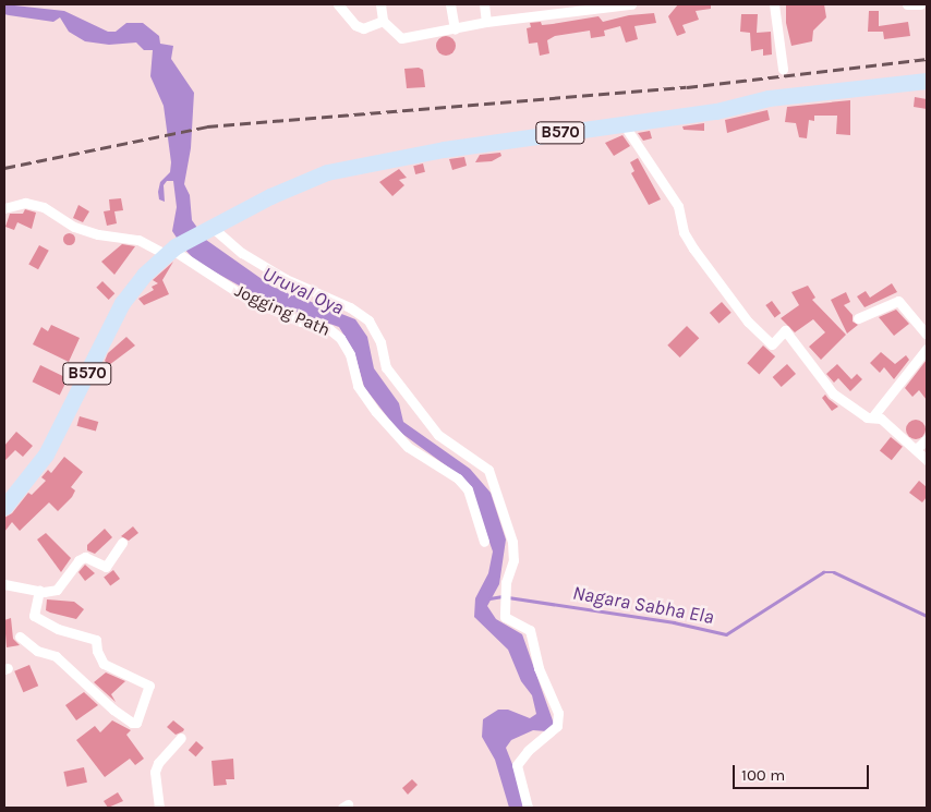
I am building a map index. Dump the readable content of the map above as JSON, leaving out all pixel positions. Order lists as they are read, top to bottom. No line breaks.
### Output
{"streets":{"main road":["B570"],"street":["Jogging Path"]},"crossings":[["B570","Jogging Path"]],"water":["Uruval Oya","Nagara Sabha Ela"],"scale_bar":"100 m"}
